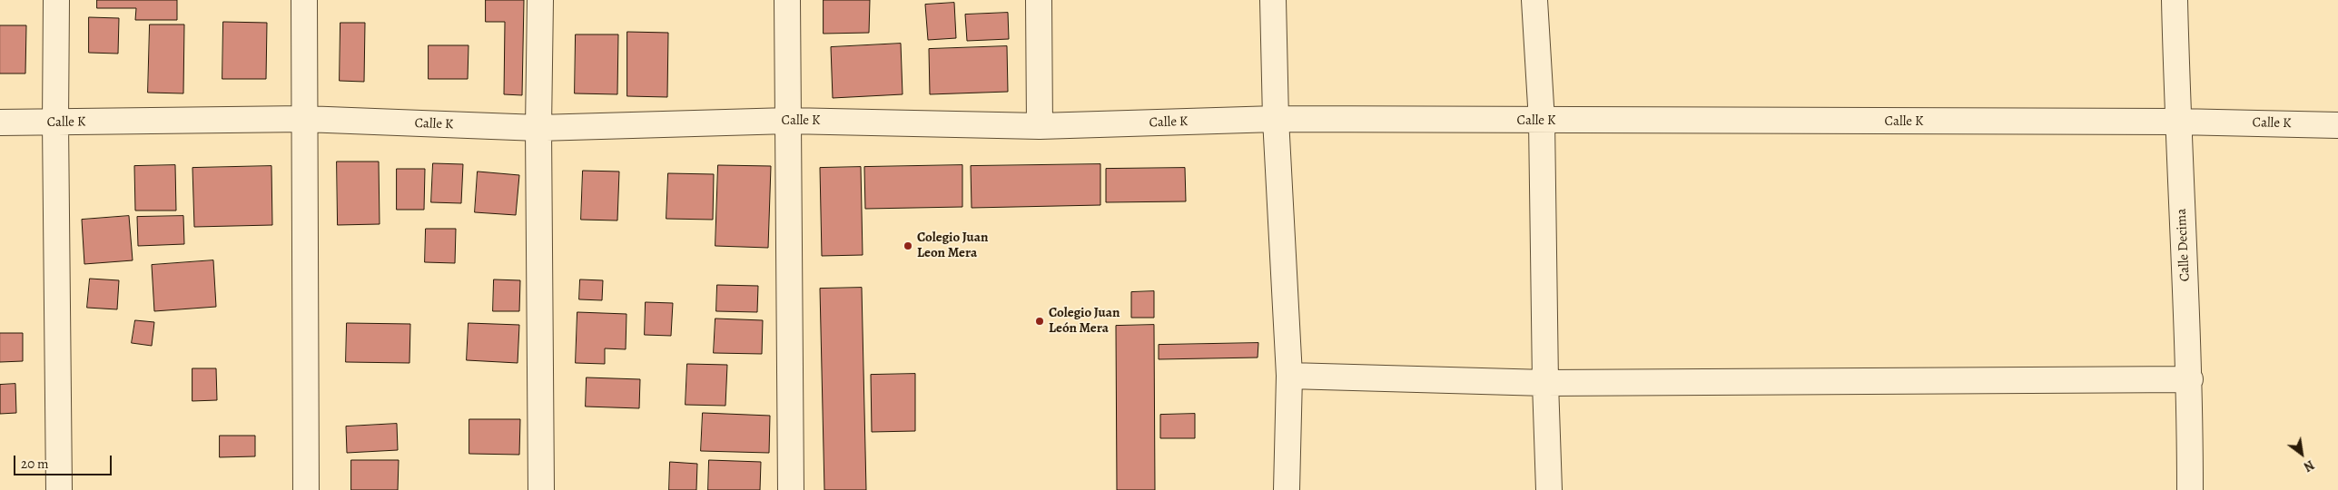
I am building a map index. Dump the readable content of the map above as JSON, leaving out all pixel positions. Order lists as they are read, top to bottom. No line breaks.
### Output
{"streets":{"street":["Calle K","Calle Decima"]},"crossings":[["Calle K","Calle Decima"]],"places":["Colegio Juan Leon Mera","Colegio Juan León Mera"],"scale_bar":"20 m","north":"bottom right"}
